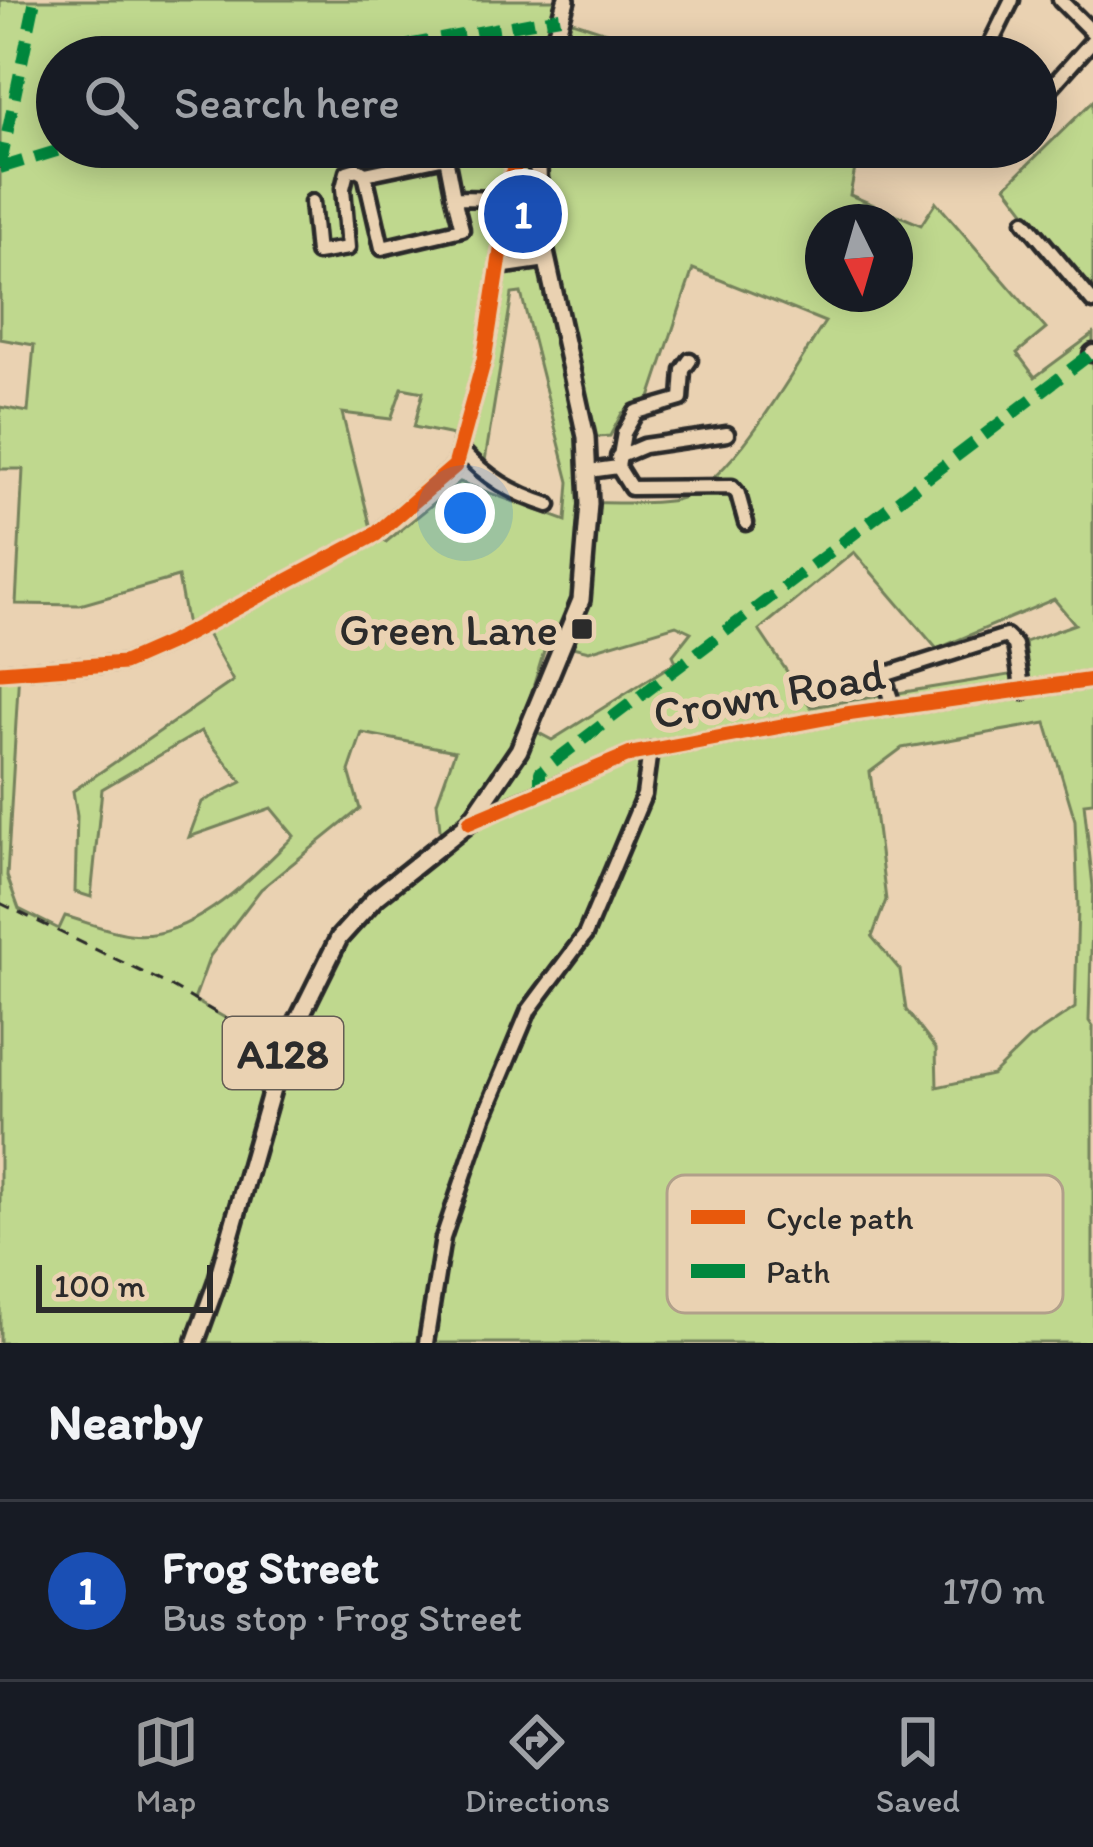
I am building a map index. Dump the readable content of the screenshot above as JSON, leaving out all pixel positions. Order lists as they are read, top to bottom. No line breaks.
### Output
{"streets":{"main road":["A128"],"street":["Crown Road"]},"crossings":[["Crown Road","A128"]],"places":{"transit":["Green Lane"]},"legend":["Cycle path","Path"],"scale_bar":"100 m","north":"bottom","page":{"search":"Search here","pins":"1","scale":"100 m","heading":"Nearby","list":[{"mark":"1","name":"Frog Street","note":"Bus stop · Frog Street","value":"170 m"}],"nav":["Map","Directions","Saved"]}}
